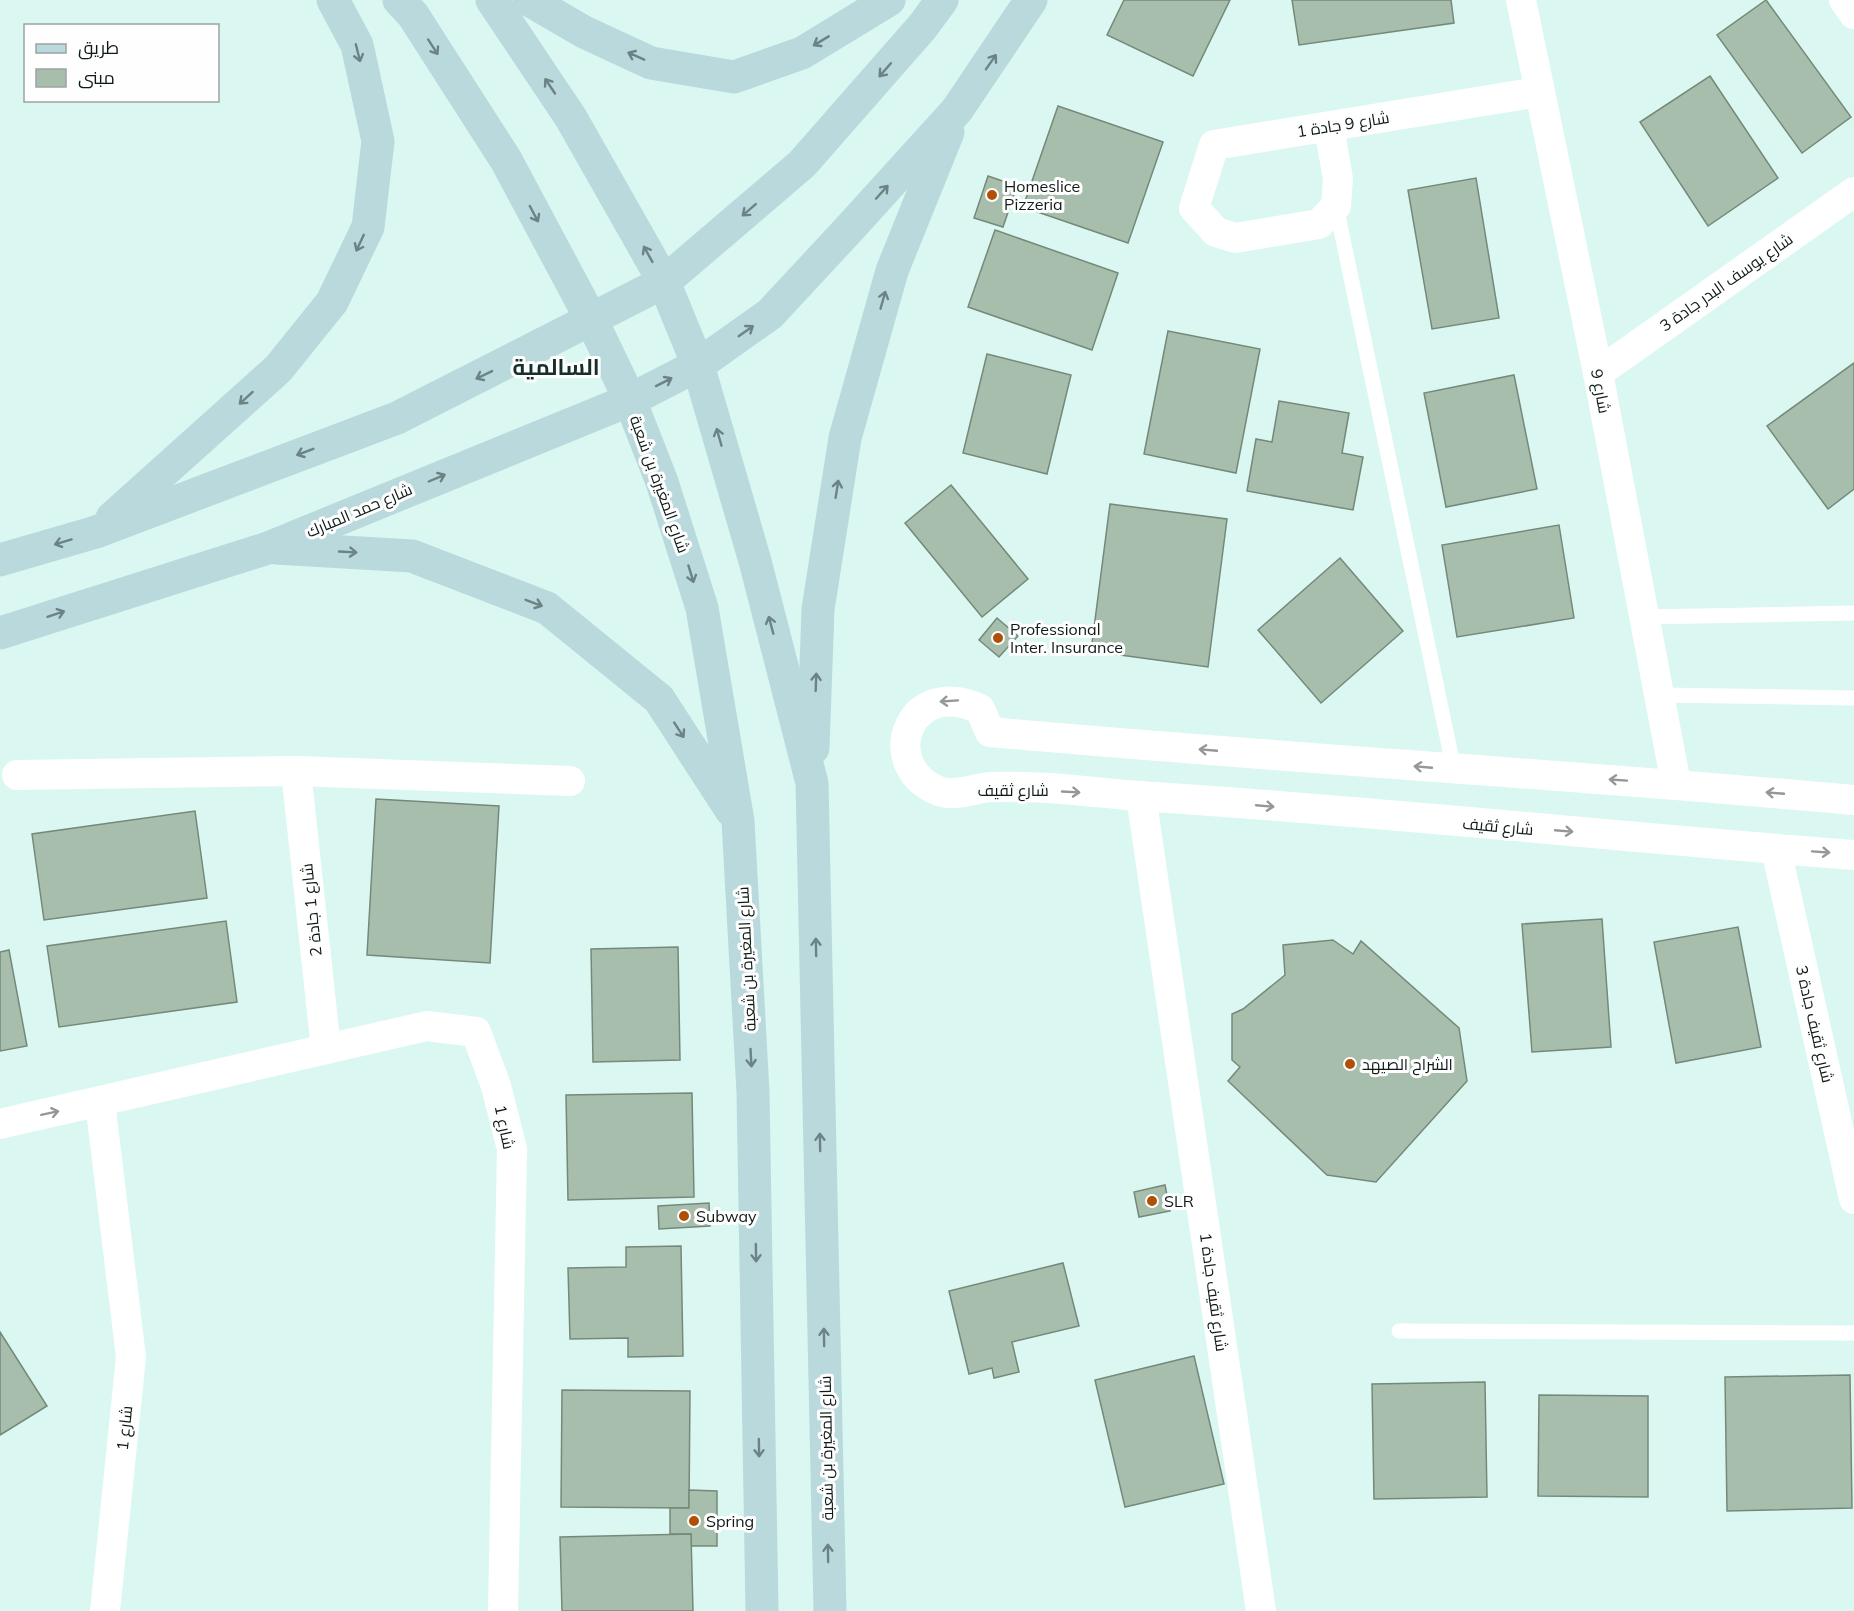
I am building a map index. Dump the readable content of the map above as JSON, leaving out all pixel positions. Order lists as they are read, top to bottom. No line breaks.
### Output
{"streets":{"main road":["شارع المغيرة بن شعبة","شارع حمد المبارك"],"street":["شارع 9 جادة 1","شارع يوسف البدر جادة 3","شارع 9","شارع ثقيف","شارع 1 جادة 2","شارع ثقيف جادة 3","شارع 1","شارع ثقيف جادة 1"]},"crossings":[["شارع 9 جادة 1","شارع 9"],["شارع يوسف البدر جادة 3","شارع 9"],["شارع 9","شارع ثقيف"],["شارع المغيرة بن شعبة","شارع حمد المبارك"],["شارع ثقيف","شارع ثقيف جادة 3"],["شارع ثقيف","شارع ثقيف جادة 1"],["شارع 1 جادة 2","شارع 1"]],"districts":["السالمية"],"places":["Homeslice Pizzeria","Professional Inter. Insurance","الشراح الصيهد","SLR","Subway","Spring"],"legend":["طريق","مبنى"]}
